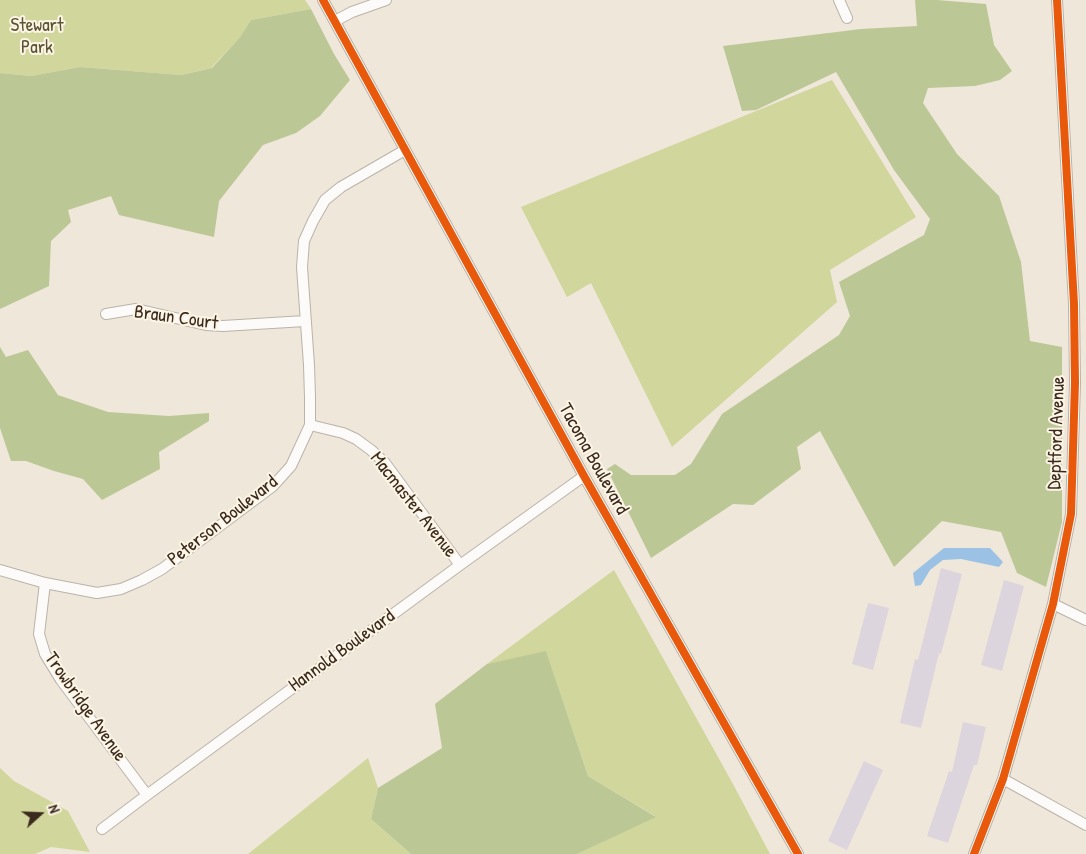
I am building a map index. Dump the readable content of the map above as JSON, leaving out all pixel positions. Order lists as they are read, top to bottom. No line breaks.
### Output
{"streets":{"street":["Braun Court","Deptford Avenue","Tacoma Boulevard","Macmaster Avenue","Peterson Boulevard","Hannold Boulevard","Trowbridge Avenue"]},"crossings":[["Braun Court","Peterson Boulevard"],["Tacoma Boulevard","Peterson Boulevard"],["Tacoma Boulevard","Hannold Boulevard"],["Macmaster Avenue","Peterson Boulevard"],["Macmaster Avenue","Hannold Boulevard"],["Peterson Boulevard","Trowbridge Avenue"],["Hannold Boulevard","Trowbridge Avenue"]],"parks":["Stewart Park"],"north":"right"}
